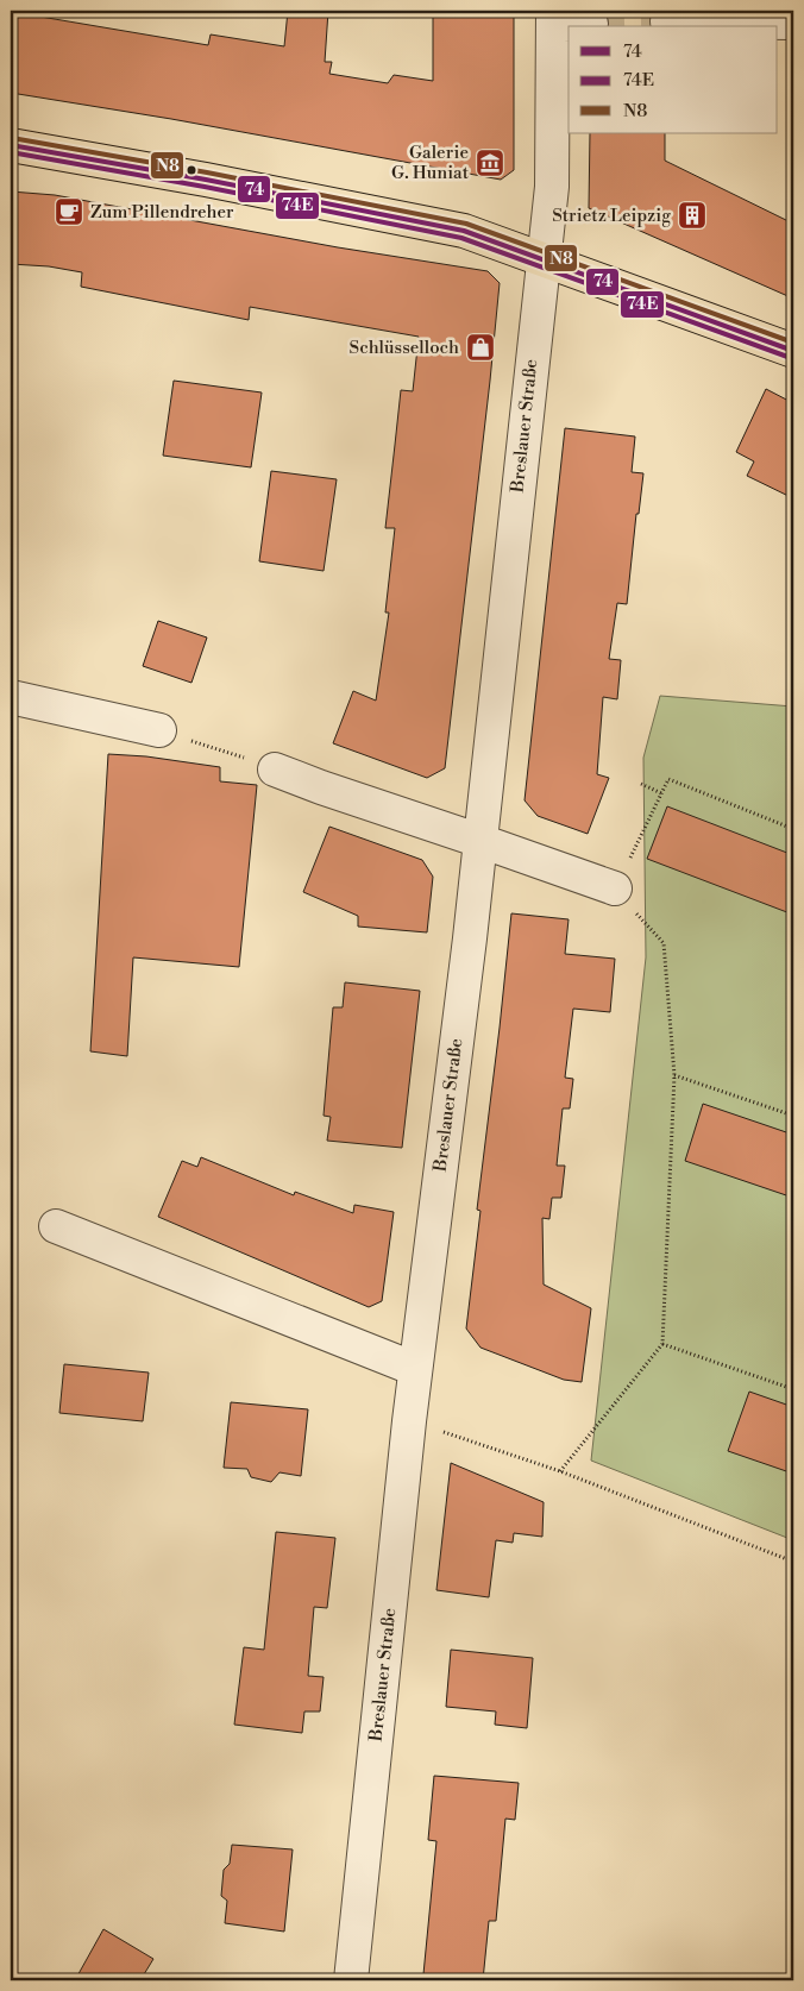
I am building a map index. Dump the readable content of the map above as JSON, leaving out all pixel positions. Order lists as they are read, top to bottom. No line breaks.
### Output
{"streets":{"street":["Breslauer Straße"]},"places":{"museum":["Galerie G. Huniat"],"cafe":["Zum Pillendreher"],"building":["Strietz Leipzig"],"shop":["Schlüsselloch"]},"lines":["transit line N8","transit line 74","transit line 74E"],"legend":["74","74E","N8"]}
